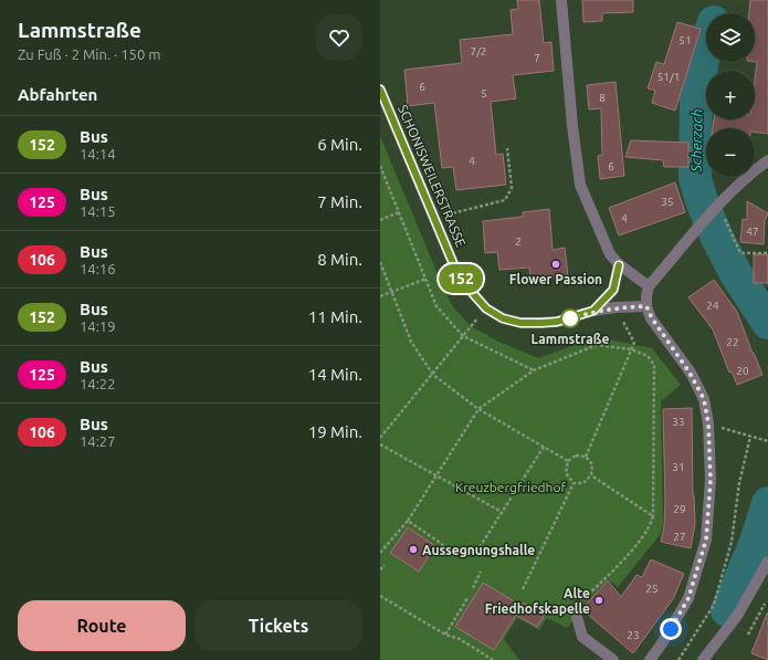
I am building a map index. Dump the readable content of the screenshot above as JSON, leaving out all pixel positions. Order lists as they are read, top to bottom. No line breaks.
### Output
{"streets":{"street":["SCHONISWEILERSTRASSE"]},"water":["Scherzach"],"parks":["Kreuzbergfriedhof"],"places":["Flower Passion","Lammstraße","Aussegnungshalle","Alte Friedhofskapelle"],"lines":["bus line 152"],"house_numbers":["51","7/2","7","51/1","6","5","8","4","6","35","4","47","2","24","22","20","33","31","29","27","25","23"],"page":{"heading":[["Lammstraße","Zu Fuß · 2 Min. · 150 m"],"Abfahrten"],"on_map":"152","map_buttons":["+","−"],"list":[{"mark":"152","name":"Bus","note":"14:14","value":"6 Min."},{"mark":"125","name":"Bus","note":"14:15","value":"7 Min."},{"mark":"106","name":"Bus","note":"14:16","value":"8 Min."},{"mark":"152","name":"Bus","note":"14:19","value":"11 Min."},{"mark":"125","name":"Bus","note":"14:22","value":"14 Min."},{"mark":"106","name":"Bus","note":"14:27","value":"19 Min."}],"buttons":["Route","Tickets"]}}
